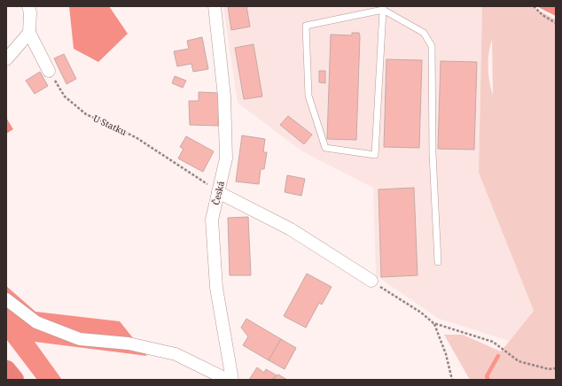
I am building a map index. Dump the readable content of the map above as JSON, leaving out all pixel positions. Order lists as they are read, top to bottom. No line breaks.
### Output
{"streets":{"street":["Česká"],"path":["U Statku"]},"crossings":[["U Statku","Česká"]]}
